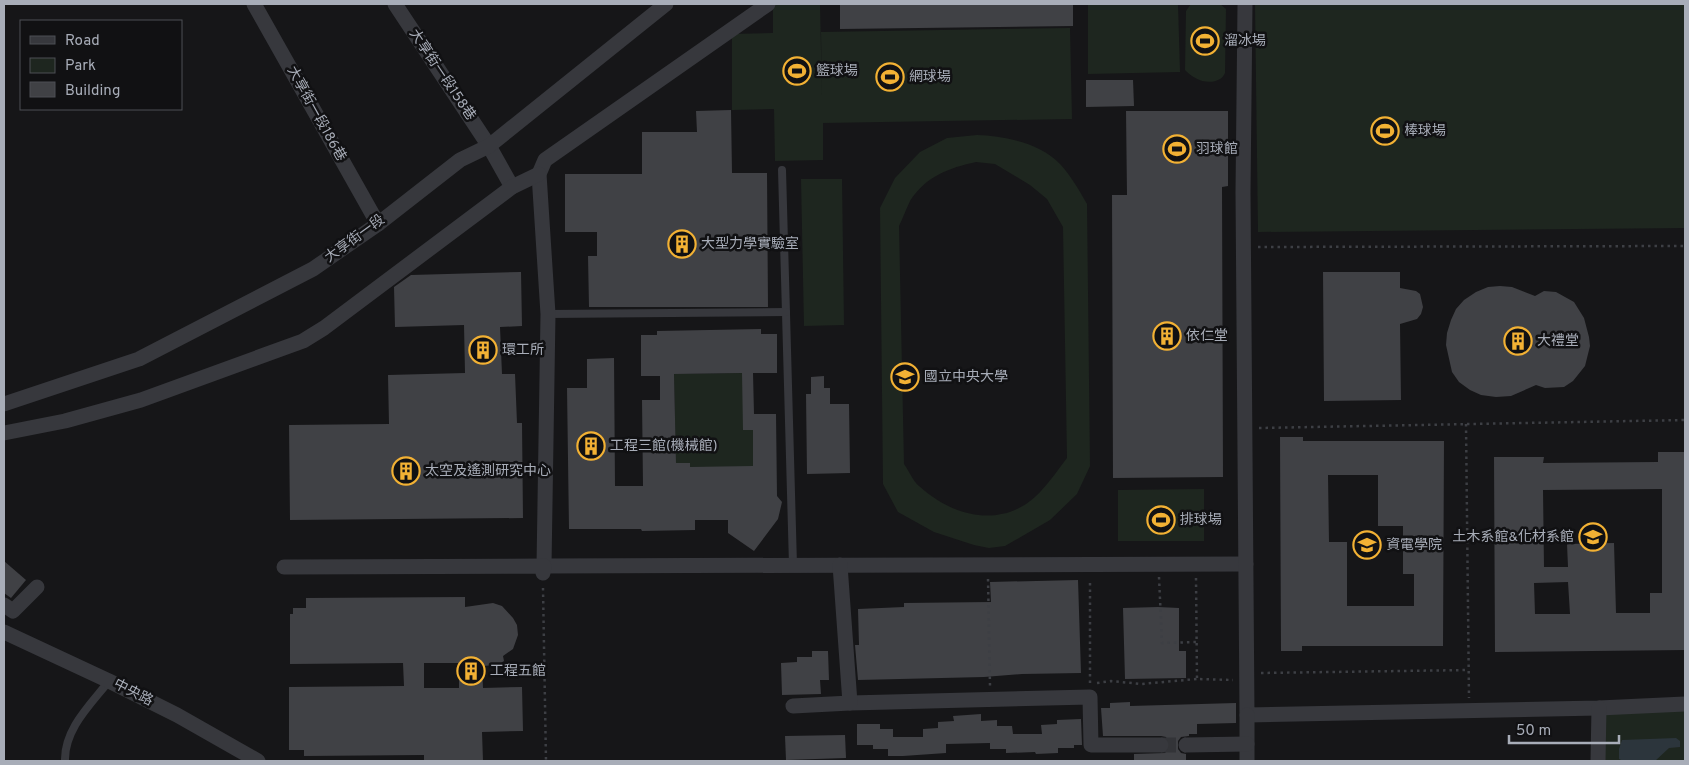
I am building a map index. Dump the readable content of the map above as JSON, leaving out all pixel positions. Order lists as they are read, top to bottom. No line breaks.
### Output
{"streets":{"street":["大享街一段158巷","大享街一段186巷","大享街一段","中央路"]},"crossings":[["大享街一段158巷","大享街一段"],["大享街一段186巷","大享街一段"]],"places":{"sports":["溜冰場","籃球場","網球場","棒球場","羽球館","排球場"],"building":["大型力學實驗室","依仁堂","大禮堂","環工所","工程三館(機械館)","太空及遙測研究中心","工程五館"],"school or university":["國立中央大學","土木系館&化材系館","資電學院"]},"legend":["Road","Park","Building"],"scale_bar":"50 m"}
